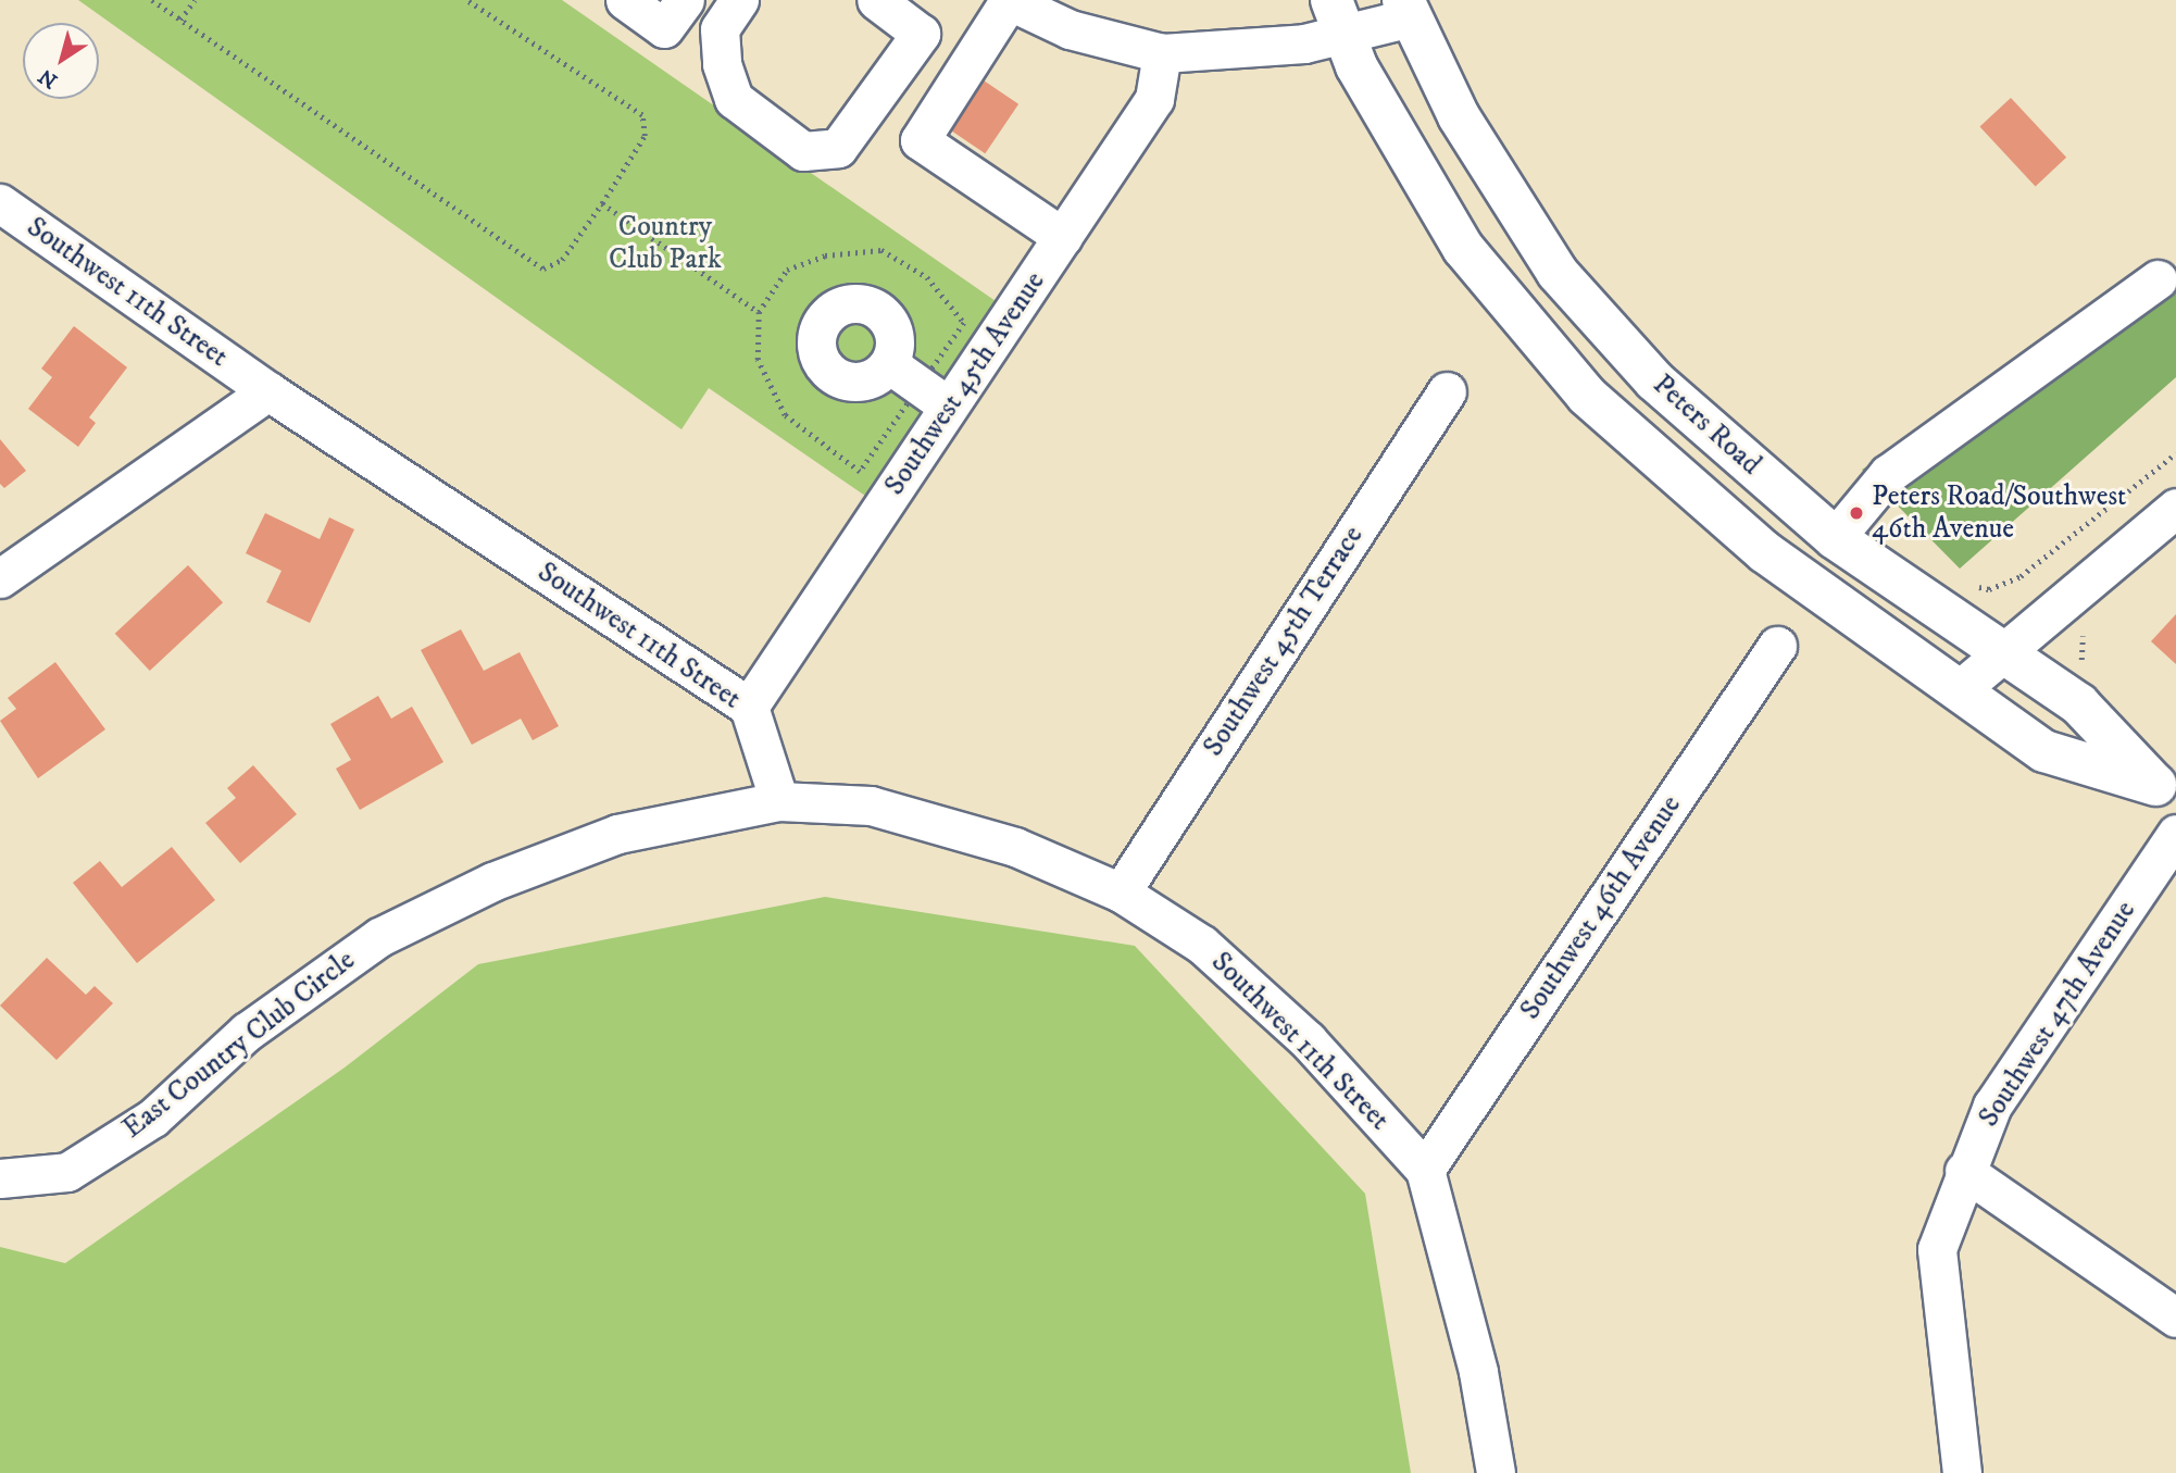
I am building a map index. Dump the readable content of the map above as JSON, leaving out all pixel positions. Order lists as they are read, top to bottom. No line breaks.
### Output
{"streets":{"main road":["Peters Road"],"street":["Southwest 11th Street","Southwest 45th Avenue","Southwest 45th Terrace","Southwest 46th Avenue","Southwest 47th Avenue","East Country Club Circle"]},"crossings":[["Southwest 11th Street","Southwest 45th Avenue"],["Southwest 11th Street","Southwest 45th Terrace"],["Southwest 11th Street","Southwest 46th Avenue"],["Southwest 11th Street","East Country Club Circle"],["Southwest 45th Avenue","Peters Road"]],"parks":["Country Club Park"],"places":["Peters Road/Southwest 46th Avenue"],"north":"bottom left"}
